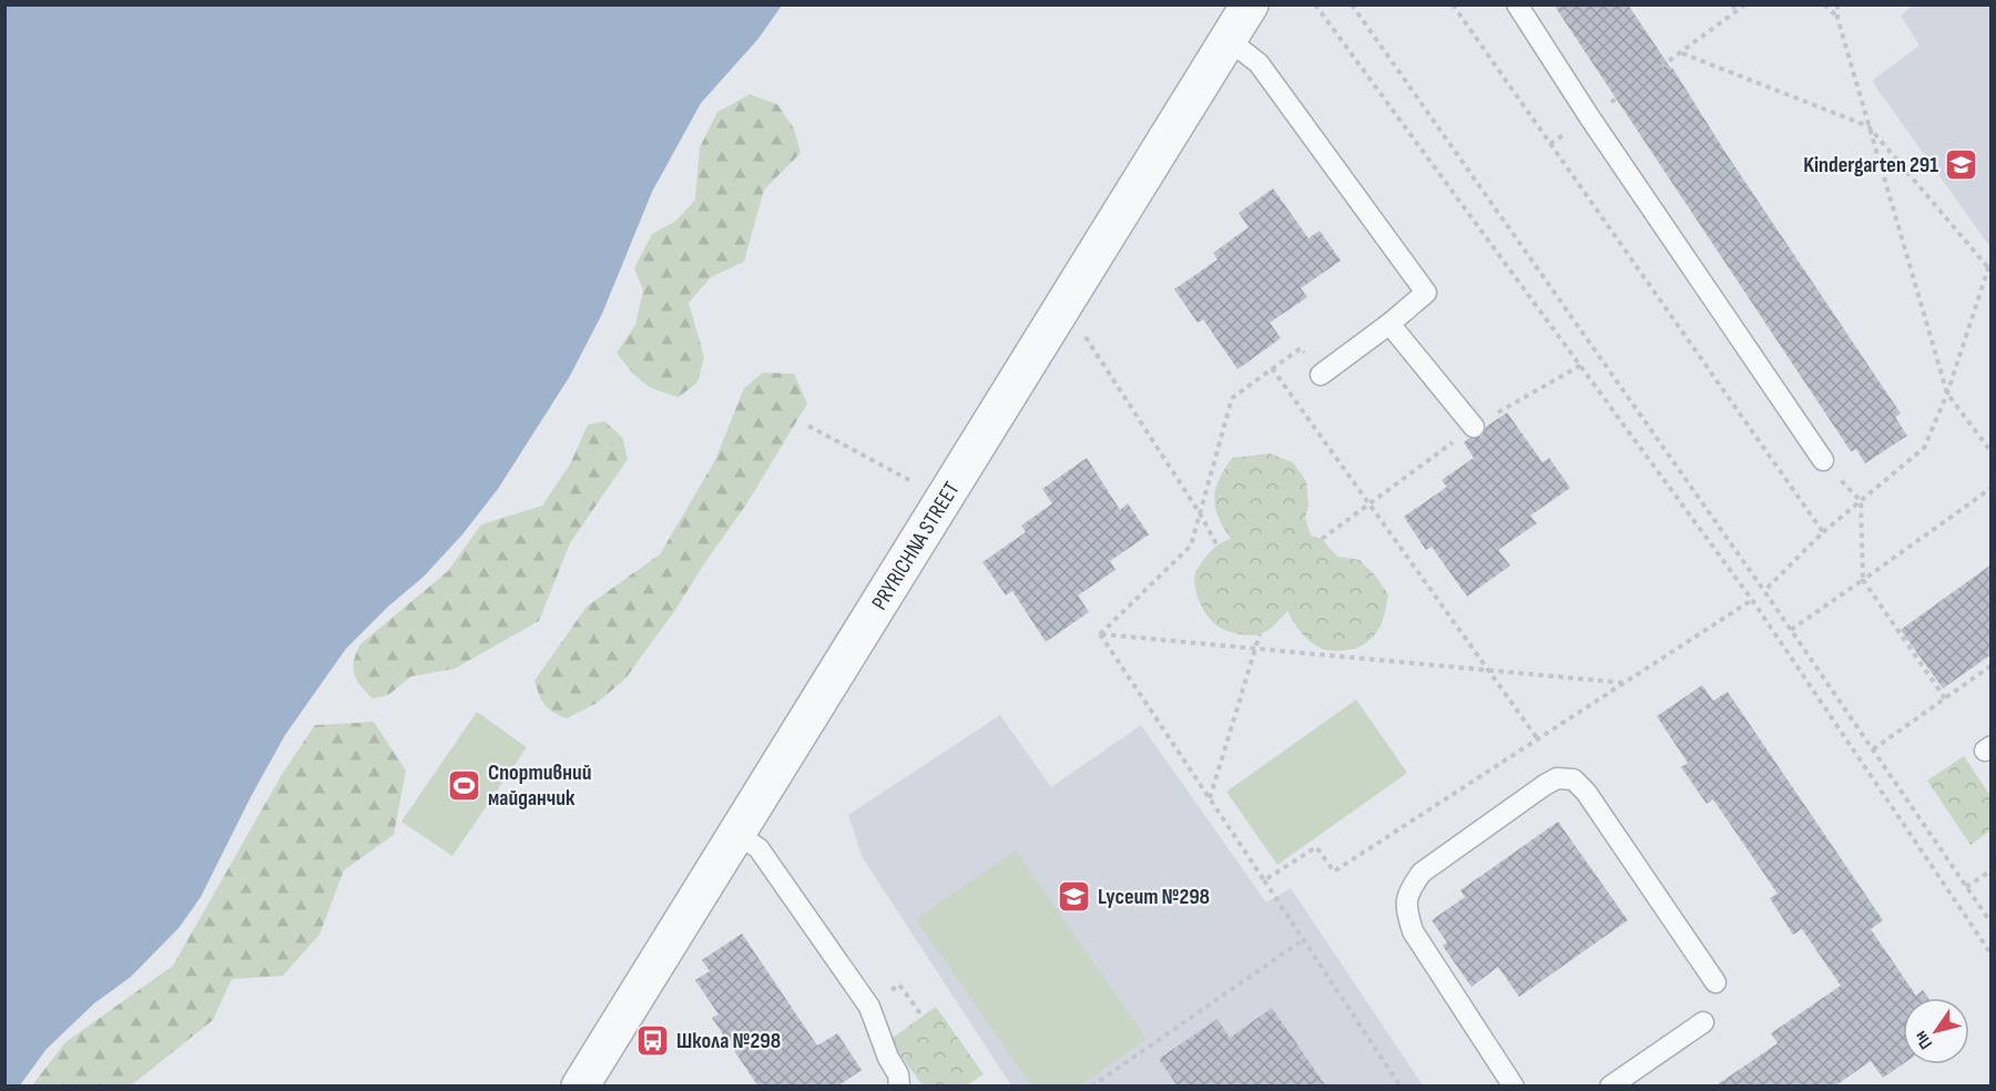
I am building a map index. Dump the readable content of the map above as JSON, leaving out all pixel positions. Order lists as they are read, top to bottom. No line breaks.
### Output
{"streets":{"street":["PRYRICHNA STREET"]},"places":{"school or university":["Kindergarten 291","Lyceum №298"],"sports":["Спортивний майданчик"],"bus stop":["Школа №298"]},"north":"bottom left"}
